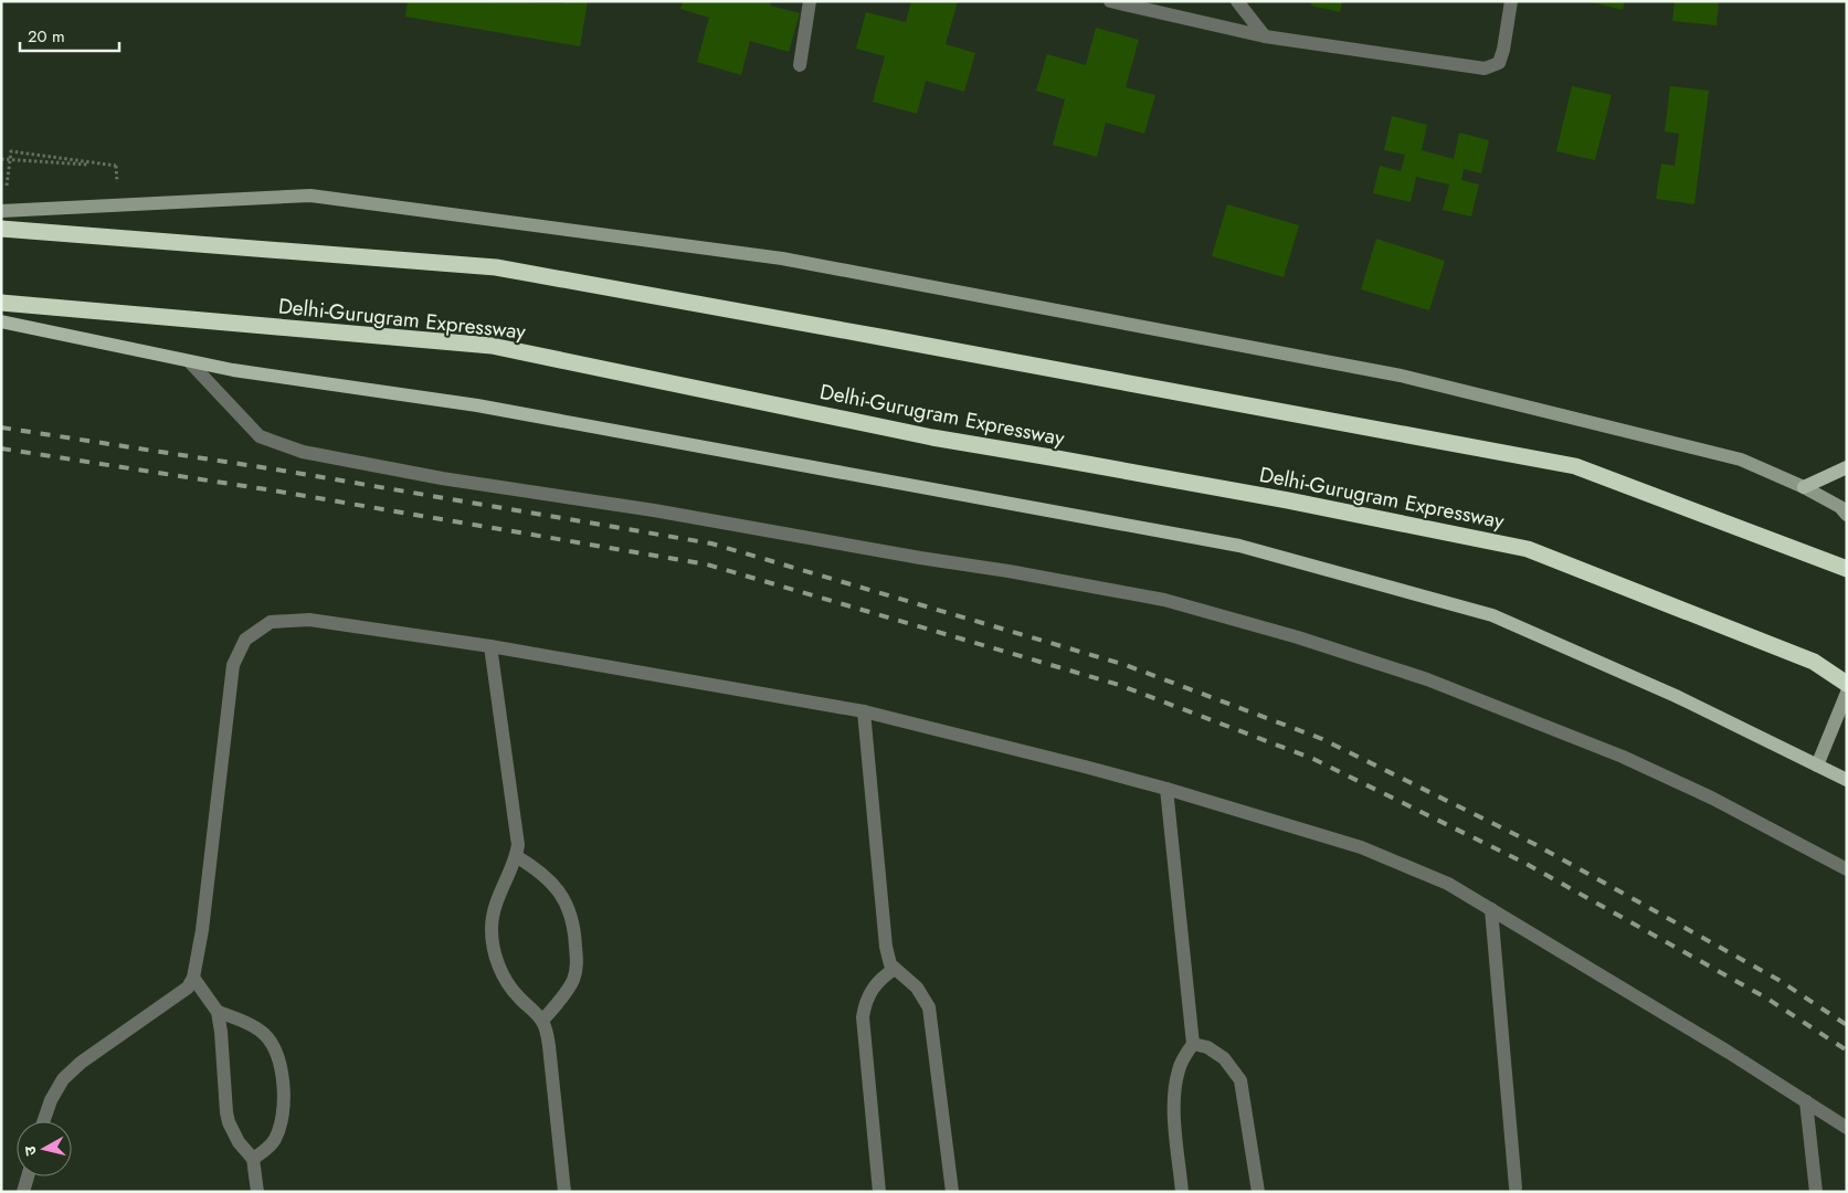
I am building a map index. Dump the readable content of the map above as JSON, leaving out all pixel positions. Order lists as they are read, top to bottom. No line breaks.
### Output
{"streets":{"highway":["Delhi-Gurugram Expressway"]},"scale_bar":"20 m","north":"left"}
